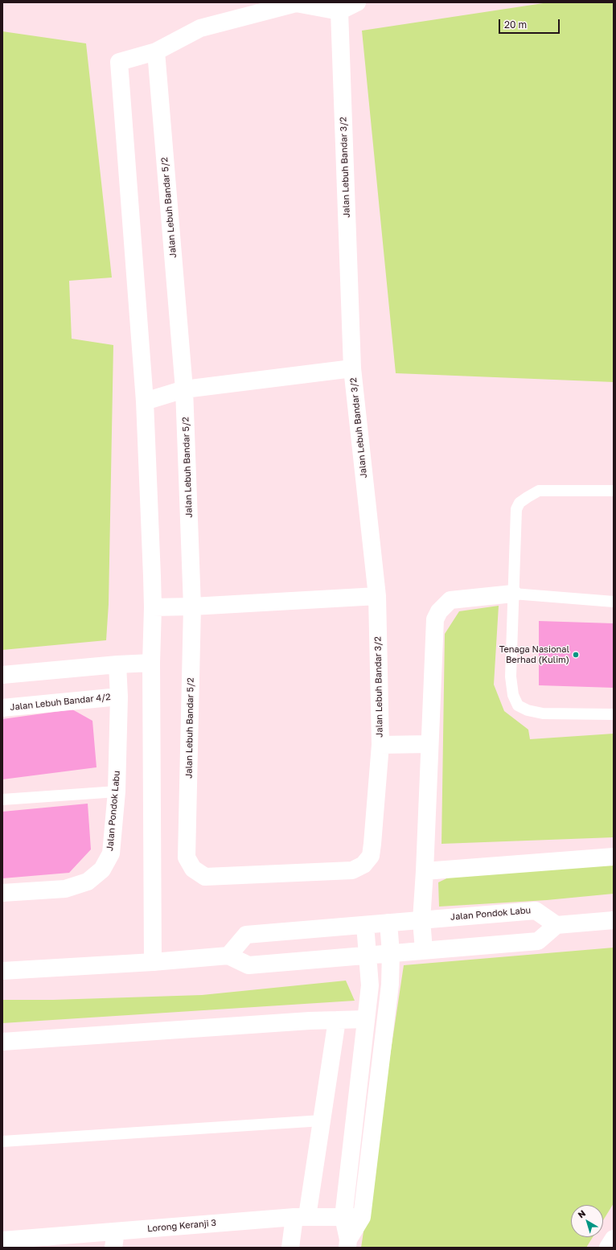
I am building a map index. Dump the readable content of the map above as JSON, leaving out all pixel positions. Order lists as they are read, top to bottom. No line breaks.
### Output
{"streets":{"street":["Jalan Lebuh Bandar 3/2","Jalan Lebuh Bandar 5/2","Jalan Lebuh Bandar 4/2","Jalan Pondok Labu","Lorong Keranji 3"]},"crossings":[["Jalan Lebuh Bandar 3/2","Jalan Lebuh Bandar 5/2"],["Jalan Lebuh Bandar 4/2","Jalan Pondok Labu"]],"places":["Tenaga Nasional Berhad (Kulim)"],"scale_bar":"20 m","north":"top left"}
